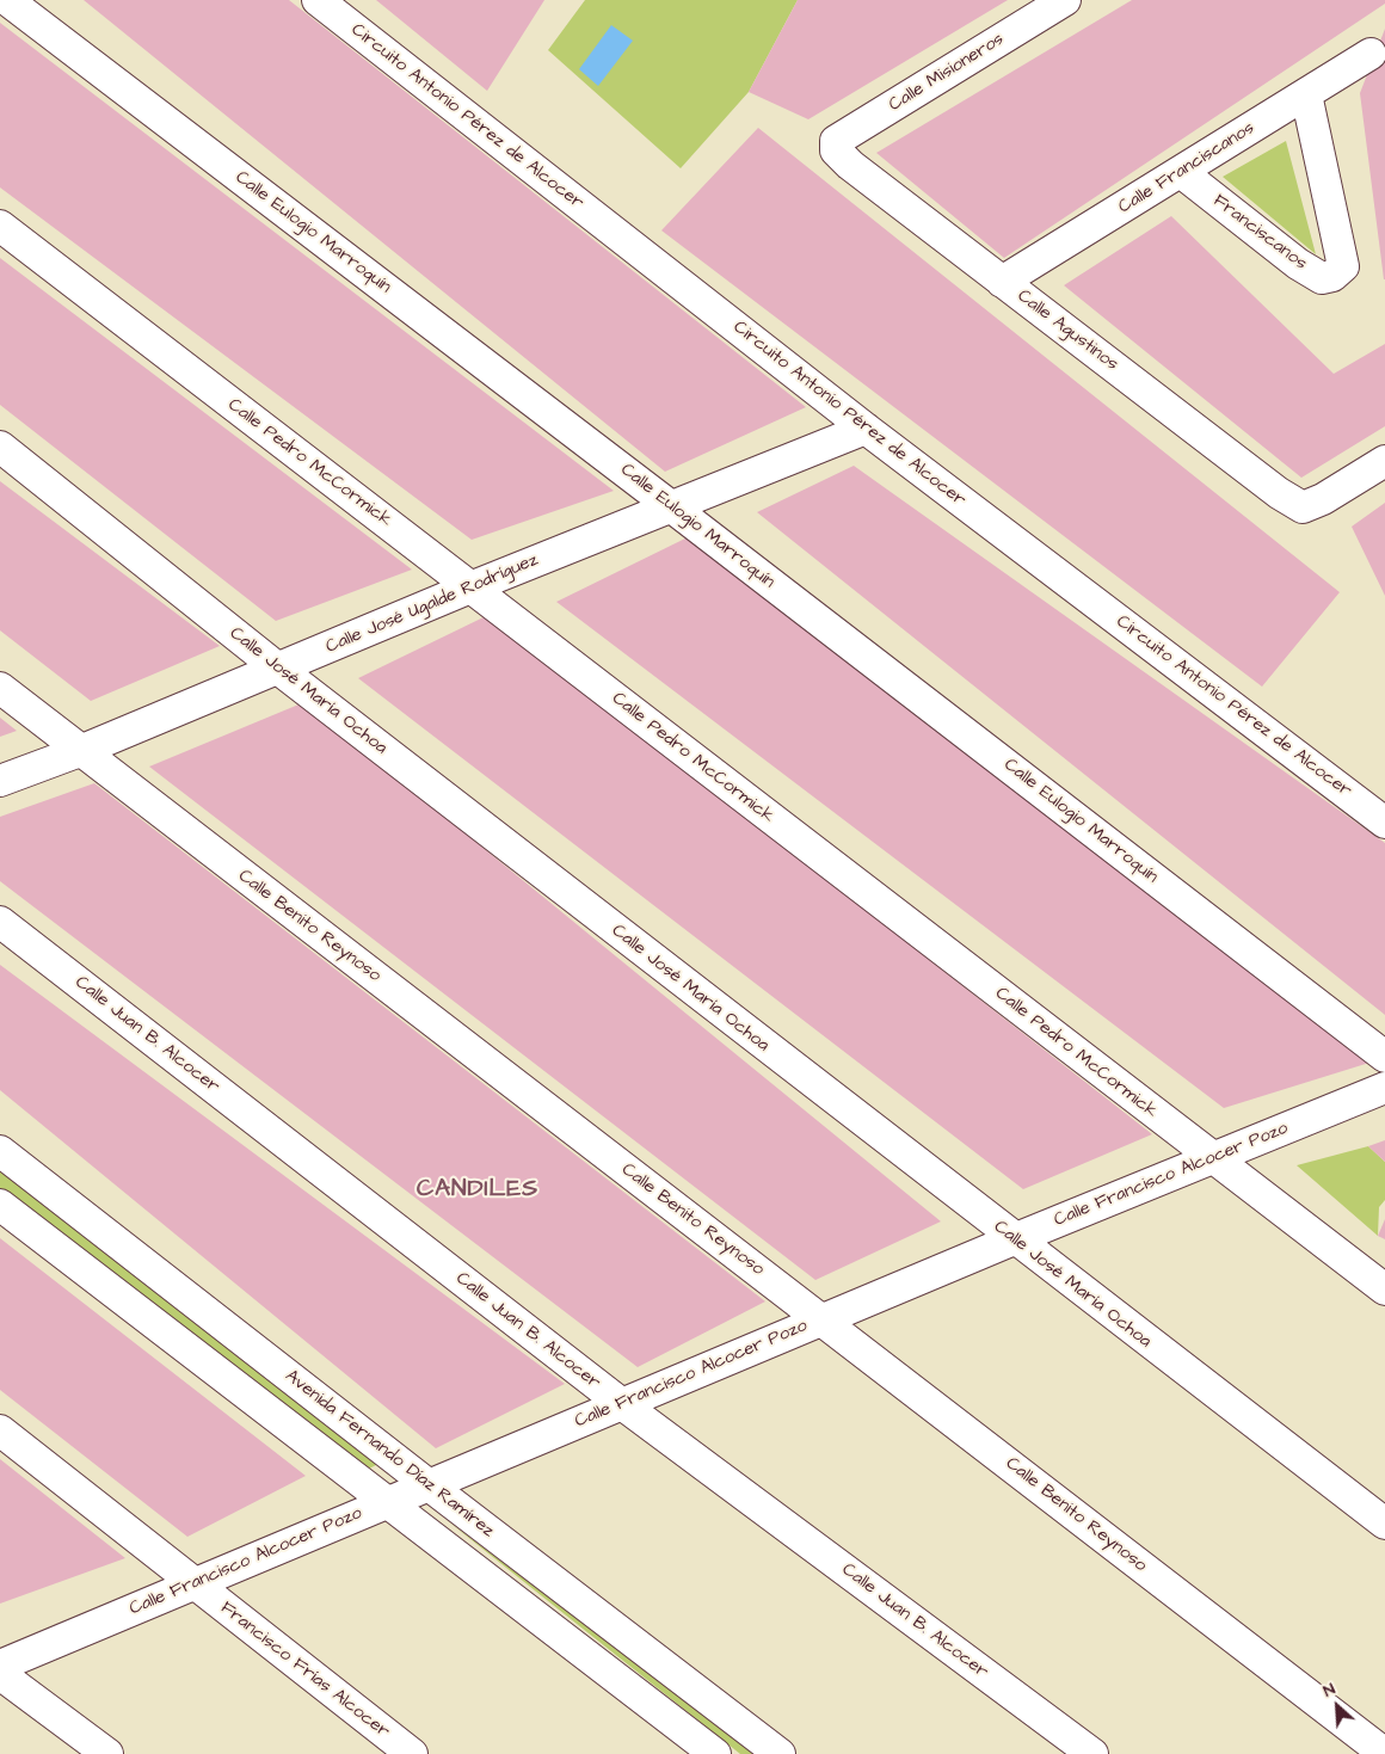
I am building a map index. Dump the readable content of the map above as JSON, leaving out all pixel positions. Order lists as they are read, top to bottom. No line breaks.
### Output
{"streets":{"street":["Calle Misioneros","Circuito Antonio Pérez de Alcocer","Calle Franciscanos","Calle Eulogio Marroquín","Franciscanos","Calle Agustinos","Calle Pedro McCormick","Calle José Ugalde Rodríguez","Calle José María Ochoa","Calle Benito Reynoso","Calle Juan B. Alcocer","Calle Francisco Alcocer Pozo","Avenida Fernando Díaz Ramírez","Francisco Frías Alcocer"]},"crossings":[["Calle Misioneros","Calle Agustinos"],["Circuito Antonio Pérez de Alcocer","Calle José Ugalde Rodríguez"],["Calle Franciscanos","Franciscanos"],["Calle Franciscanos","Calle Agustinos"],["Calle Eulogio Marroquín","Calle José Ugalde Rodríguez"],["Calle Pedro McCormick","Calle José Ugalde Rodríguez"],["Calle Pedro McCormick","Calle Francisco Alcocer Pozo"],["Calle José Ugalde Rodríguez","Calle José María Ochoa"],["Calle José Ugalde Rodríguez","Calle Benito Reynoso"],["Calle José María Ochoa","Calle Francisco Alcocer Pozo"],["Calle Benito Reynoso","Calle Francisco Alcocer Pozo"],["Calle Juan B. Alcocer","Calle Francisco Alcocer Pozo"],["Calle Francisco Alcocer Pozo","Avenida Fernando Díaz Ramírez"],["Calle Francisco Alcocer Pozo","Francisco Frías Alcocer"]],"districts":["CANDILES"],"north":"top left"}
